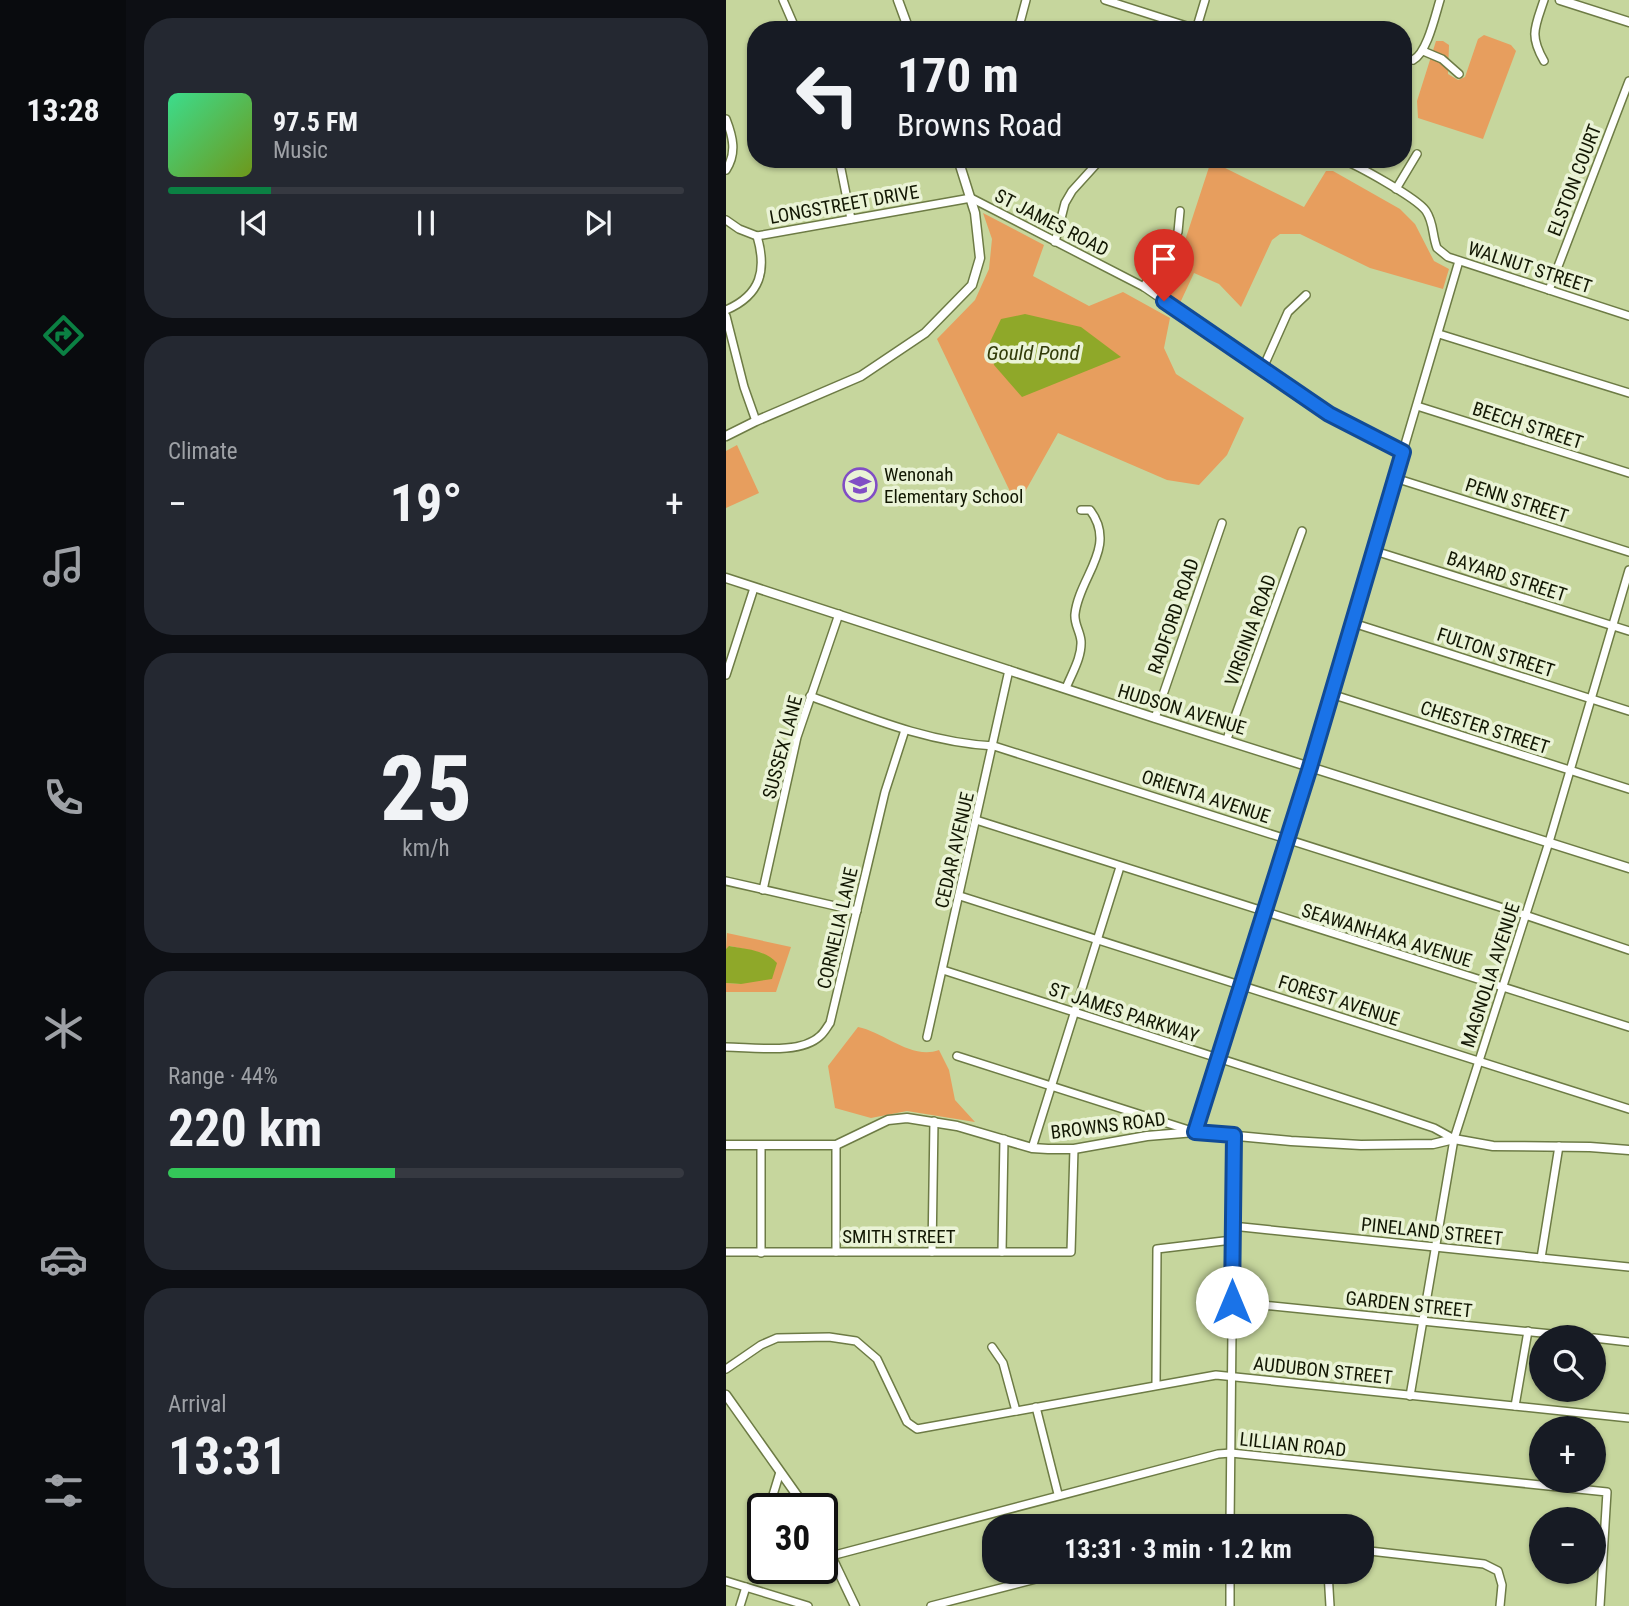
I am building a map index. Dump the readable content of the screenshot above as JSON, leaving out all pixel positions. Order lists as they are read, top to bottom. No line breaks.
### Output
{"streets":{"street":["ELSTON COURT","LONGSTREET DRIVE","ST JAMES ROAD","WALNUT STREET","BEECH STREET","PENN STREET","BAYARD STREET","RADFORD ROAD","VIRGINIA ROAD","FULTON STREET","HUDSON AVENUE","CHESTER STREET","SUSSEX LANE","ORIENTA AVENUE","CEDAR AVENUE","CORNELIA LANE","SEAWANHAKA AVENUE","MAGNOLIA AVENUE","FOREST AVENUE","ST JAMES PARKWAY","BROWNS ROAD","PINELAND STREET","SMITH STREET","GARDEN STREET","AUDUBON STREET","LILLIAN ROAD"]},"crossings":[["ELSTON COURT","WALNUT STREET"],["LONGSTREET DRIVE","ST JAMES ROAD"],["BAYARD STREET","MAGNOLIA AVENUE"],["RADFORD ROAD","HUDSON AVENUE"],["VIRGINIA ROAD","HUDSON AVENUE"],["FULTON STREET","MAGNOLIA AVENUE"],["HUDSON AVENUE","SUSSEX LANE"],["HUDSON AVENUE","CEDAR AVENUE"],["HUDSON AVENUE","MAGNOLIA AVENUE"],["CHESTER STREET","MAGNOLIA AVENUE"],["SUSSEX LANE","ORIENTA AVENUE"],["ORIENTA AVENUE","CEDAR AVENUE"],["ORIENTA AVENUE","CORNELIA LANE"],["ORIENTA AVENUE","MAGNOLIA AVENUE"],["CEDAR AVENUE","SEAWANHAKA AVENUE"],["CEDAR AVENUE","FOREST AVENUE"],["CEDAR AVENUE","ST JAMES PARKWAY"],["SEAWANHAKA AVENUE","MAGNOLIA AVENUE"],["MAGNOLIA AVENUE","FOREST AVENUE"],["MAGNOLIA AVENUE","ST JAMES PARKWAY"],["MAGNOLIA AVENUE","BROWNS ROAD"],["MAGNOLIA AVENUE","PINELAND STREET"],["MAGNOLIA AVENUE","GARDEN STREET"],["MAGNOLIA AVENUE","AUDUBON STREET"],["ST JAMES PARKWAY","BROWNS ROAD"],["BROWNS ROAD","SMITH STREET"]],"water":["Gould Pond"],"places":{"school or university":["Wenonah Elementary School"]},"page":{"tabs":"13:28","turn":["170 m","Browns Road"],"song":["97.5 FM","Music"],"tile":["Climate",["25","km/h"],["Range · 44%","220 km"],["Arrival","13:31"]],"heat":["−","19°","+"],"map_buttons":["+","−"],"limit":"30","trip":"13:31 · 3 min · 1.2 km"}}
